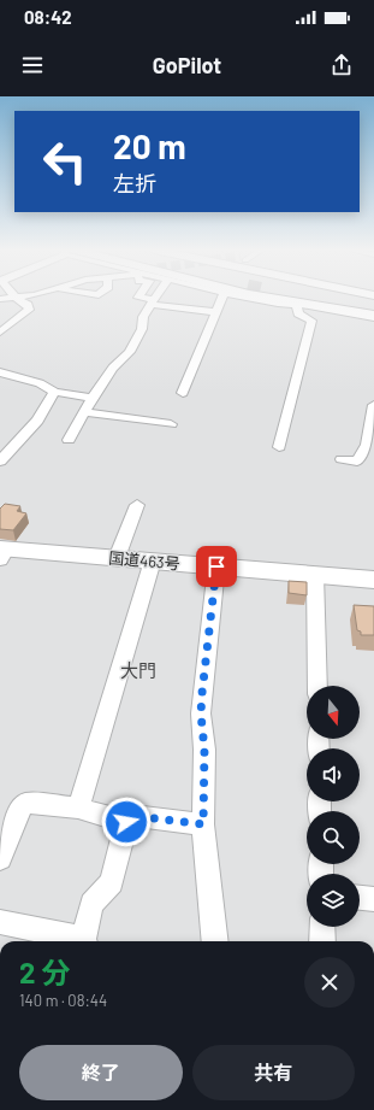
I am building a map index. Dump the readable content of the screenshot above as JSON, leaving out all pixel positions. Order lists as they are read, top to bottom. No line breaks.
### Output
{"streets":{"highway":["国道463号"]},"districts":["大門"],"north":"bottom","page":{"status":"08:42","header":"GoPilot","turn":["20 m","左折"],"heading":["2 分","140 m · 08:44"],"buttons":["終了","共有"]}}
